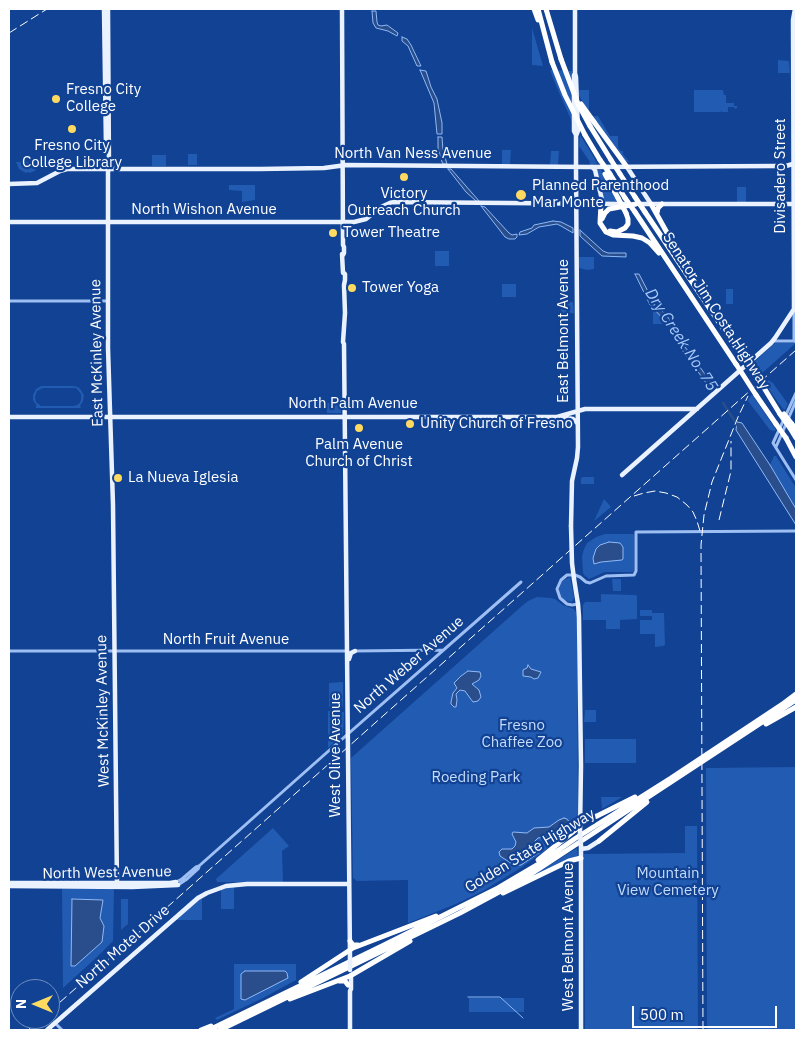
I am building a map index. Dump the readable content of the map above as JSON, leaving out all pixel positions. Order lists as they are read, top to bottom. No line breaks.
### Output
{"streets":{"highway":["Senator Jim Costa Highway","Golden State Highway"],"main road":["North Van Ness Avenue","Divisadero Street","North Wishon Avenue","East Belmont Avenue","East McKinley Avenue","North Palm Avenue","West McKinley Avenue","West Olive Avenue","North West Avenue","West Belmont Avenue","North Motel Drive"],"street":["North Fruit Avenue","North Weber Avenue"]},"crossings":[["North Van Ness Avenue","Divisadero Street"],["North Van Ness Avenue","East Belmont Avenue"],["North Van Ness Avenue","East McKinley Avenue"],["North Van Ness Avenue","West Olive Avenue"],["North Wishon Avenue","East Belmont Avenue"],["North Wishon Avenue","East McKinley Avenue"],["North Wishon Avenue","West Olive Avenue"],["East Belmont Avenue","North Palm Avenue"],["East Belmont Avenue","West Belmont Avenue"],["East McKinley Avenue","North Palm Avenue"],["East McKinley Avenue","West McKinley Avenue"],["North Palm Avenue","West Olive Avenue"],["North Fruit Avenue","North Weber Avenue"],["North Fruit Avenue","West McKinley Avenue"],["North Fruit Avenue","West Olive Avenue"],["North Weber Avenue","West Olive Avenue"],["North Weber Avenue","North West Avenue"],["West McKinley Avenue","North West Avenue"],["West Olive Avenue","North Motel Drive"]],"water":["Dry Creek No. 75"],"parks":["Fresno Chaffee Zoo","Roeding Park","Mountain View Cemetery"],"places":["Fresno City College","Fresno City College Library","Victory Outreach Church","Planned Parenthood Mar Monte","Tower Theatre","Tower Yoga","Unity Church of Fresno","Palm Avenue Church of Christ","La Nueva Iglesia"],"scale_bar":"500 m","north":"left"}
